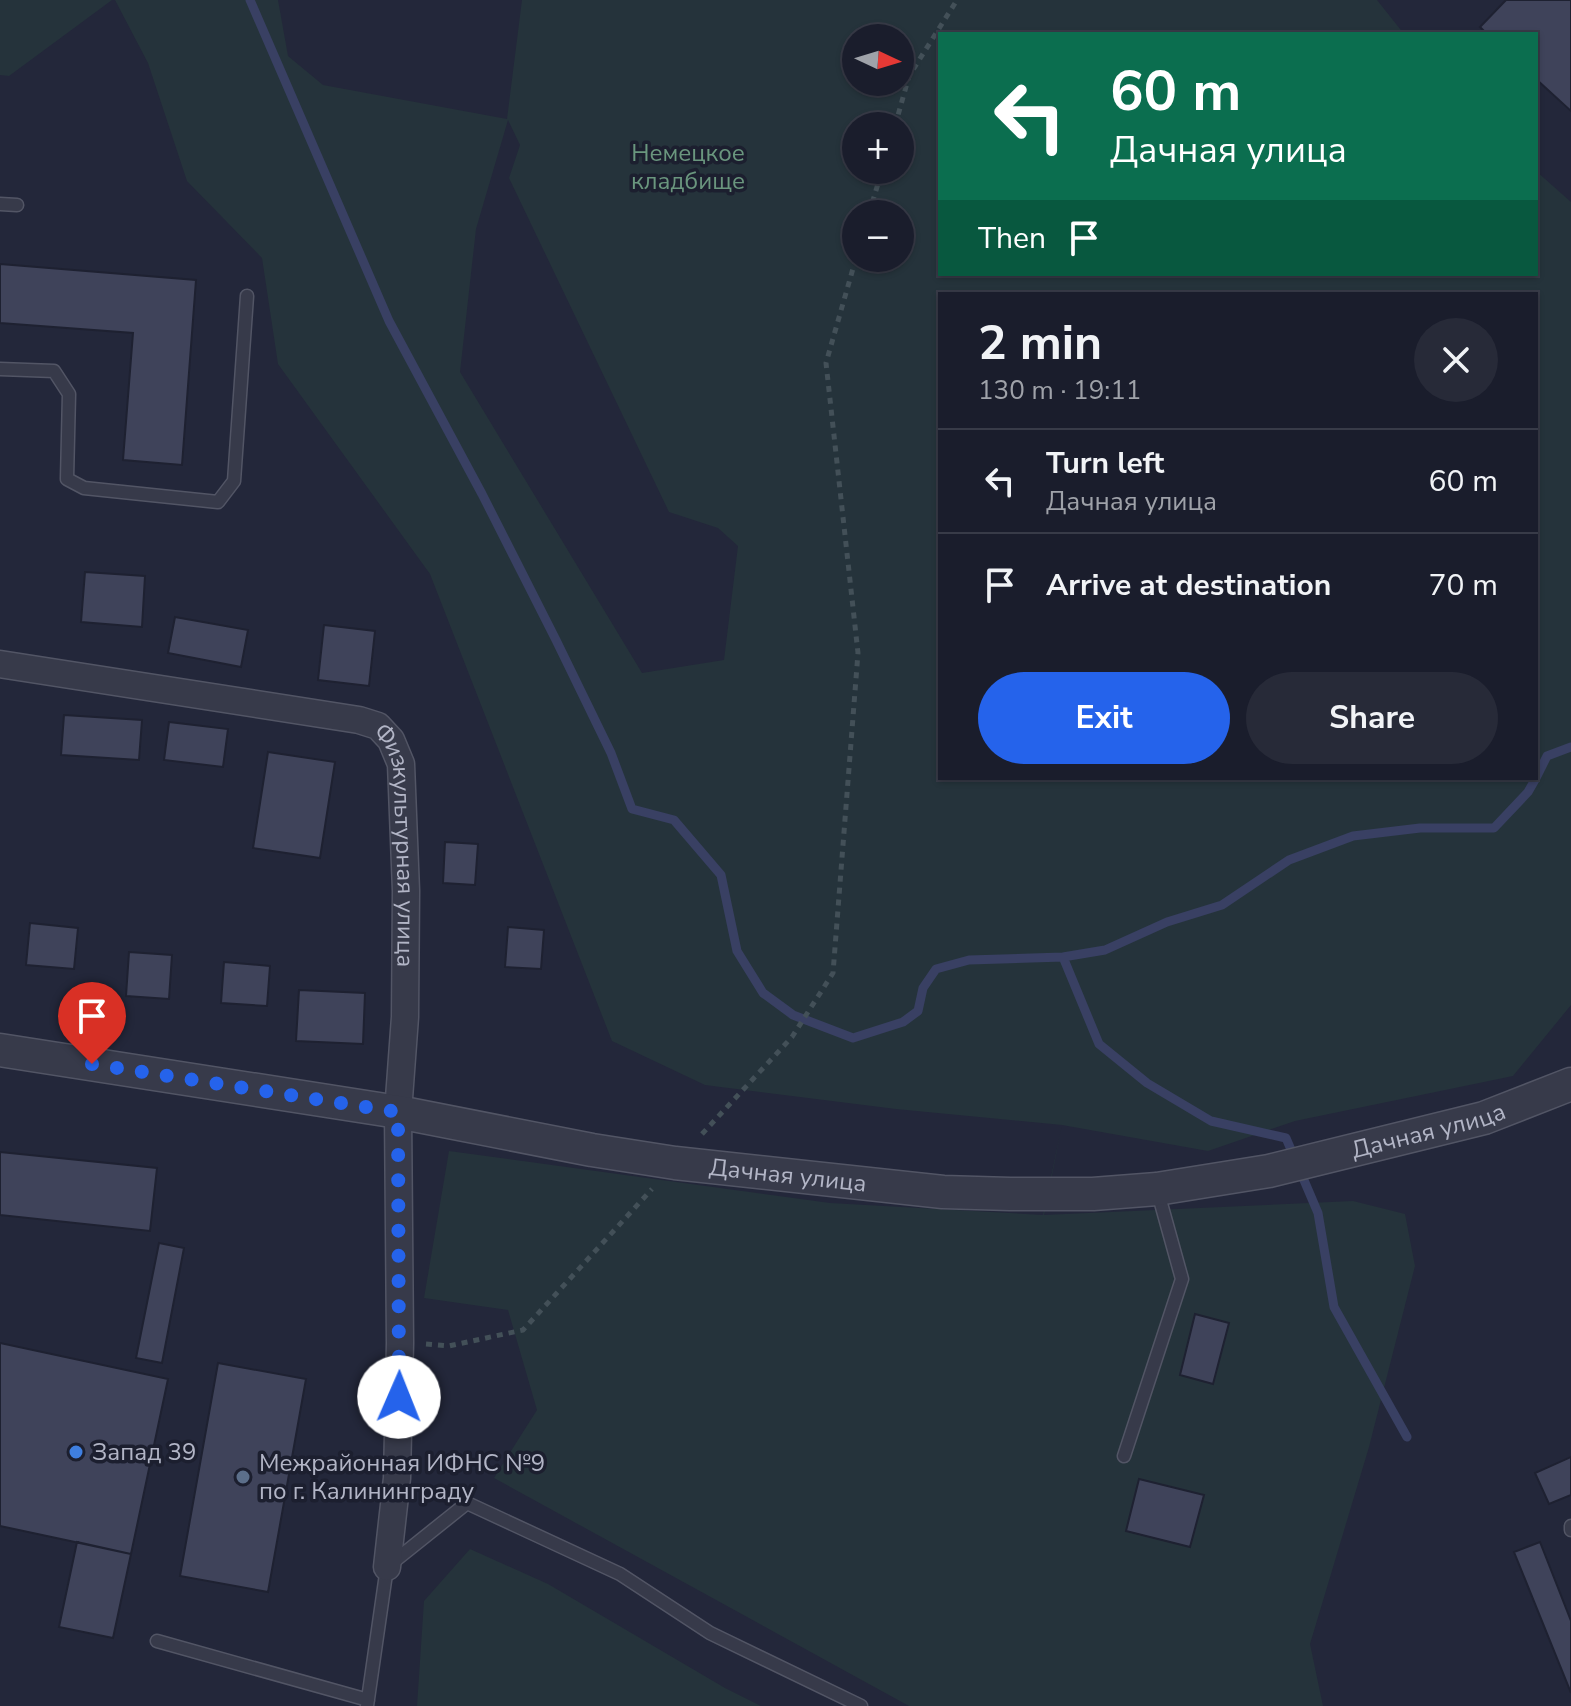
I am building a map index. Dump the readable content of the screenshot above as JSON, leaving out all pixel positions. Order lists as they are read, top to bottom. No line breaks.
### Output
{"streets":{"street":["Физкультурная улица","Дачная улица"]},"crossings":[["Физкультурная улица","Дачная улица"]],"parks":["Немецкое кладбище"],"places":["Запад 39","Межрайонная ИФНС №9 по г. Калининграду"],"north":"right","page":{"map_buttons":["+","−"],"turn":["60 m","Дачная улица"],"then":"Then","heading":["2 min","130 m · 19:11"],"list":[{"name":"Turn left","note":"Дачная улица","value":"60 m"},{"name":"Arrive at destination","value":"70 m"}],"buttons":["Exit","Share"]}}
